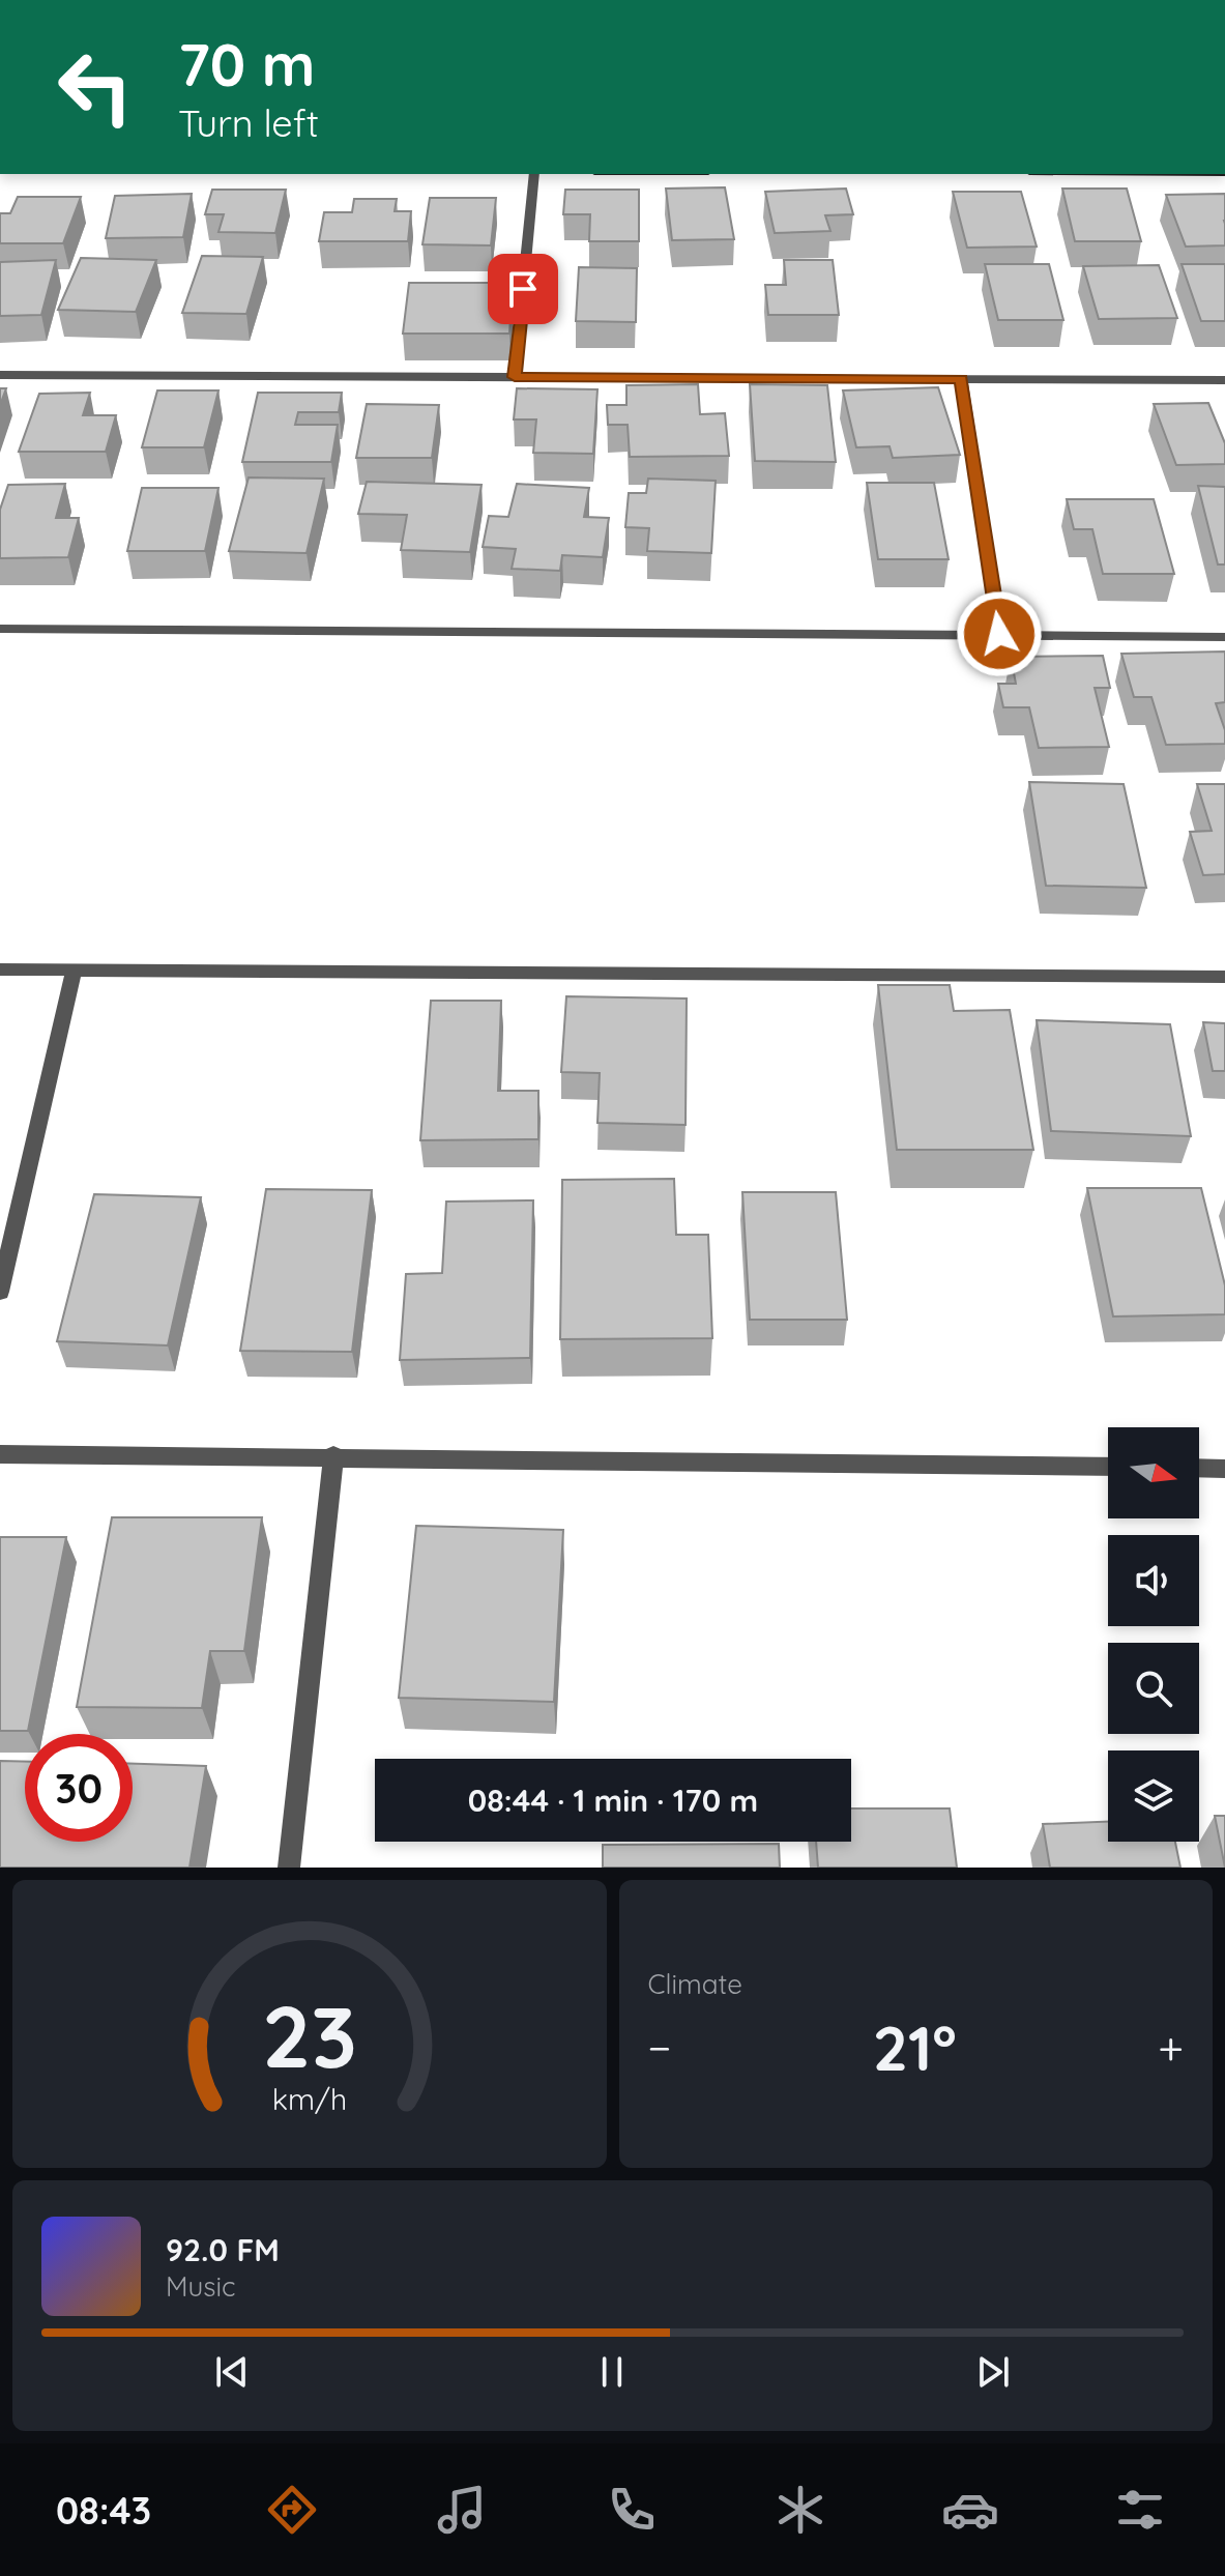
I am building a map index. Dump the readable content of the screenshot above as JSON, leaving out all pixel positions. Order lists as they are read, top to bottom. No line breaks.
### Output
{"north":"right","page":{"turn":["70 m","Turn left"],"limit":"30","trip":"08:44 · 1 min · 170 m","tile":"Climate","heat":["−","21°","+"],"song":["92.0 FM","Music"],"tabs":"08:43","gauge":["23","km/h"]}}
